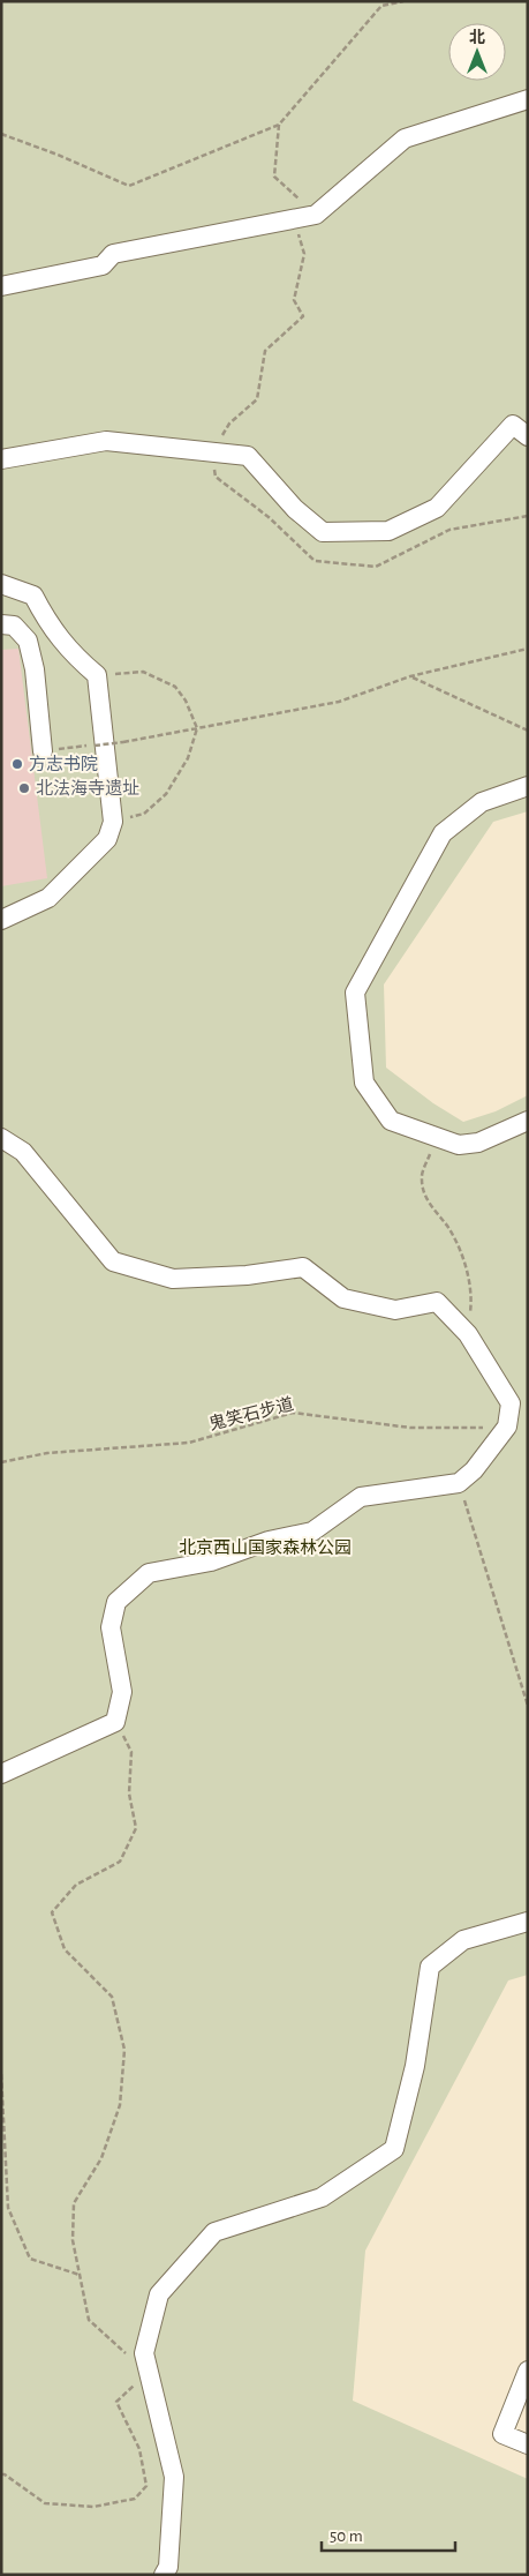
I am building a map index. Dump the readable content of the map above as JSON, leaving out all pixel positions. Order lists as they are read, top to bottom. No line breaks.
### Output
{"streets":{"path":["鬼笑石步道"]},"parks":["北京西山国家森林公园"],"places":["方志书院","北法海寺遗址"],"scale_bar":"50 m","north":"top"}
